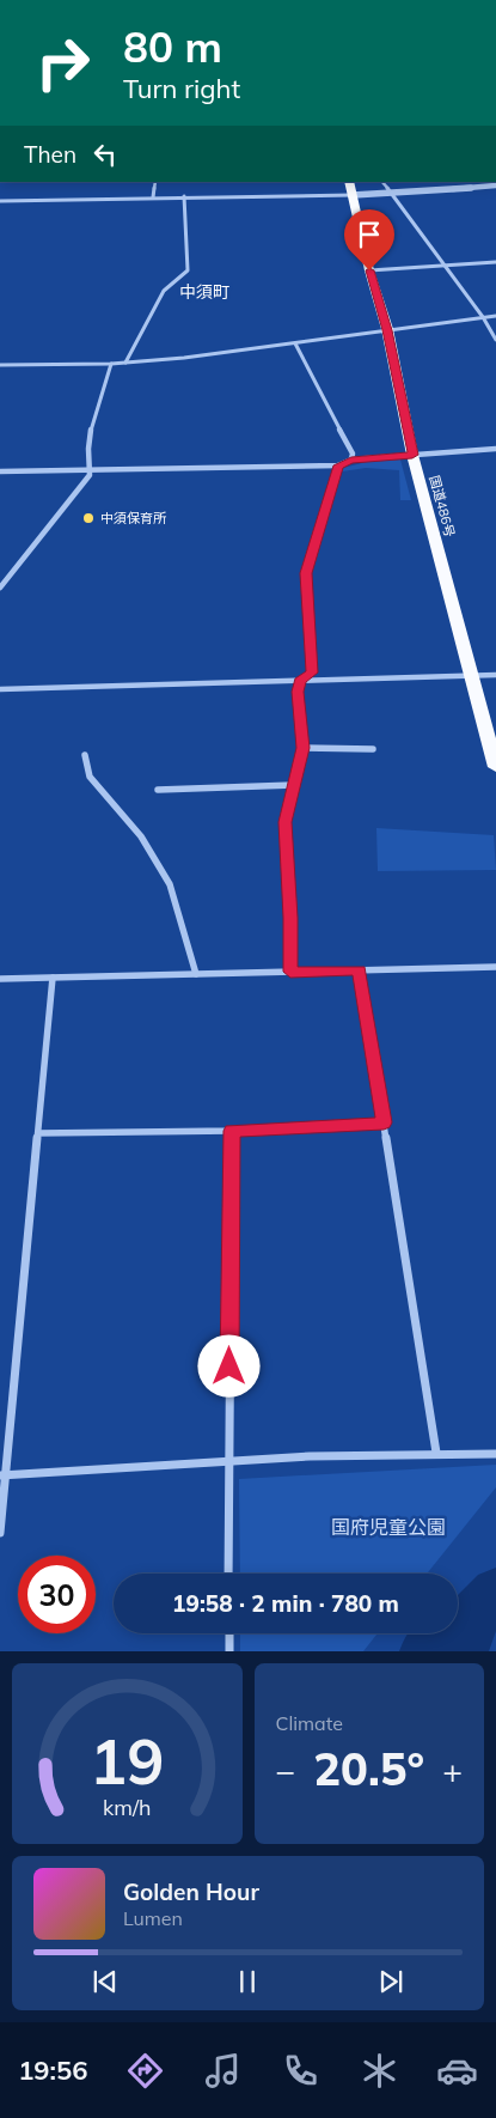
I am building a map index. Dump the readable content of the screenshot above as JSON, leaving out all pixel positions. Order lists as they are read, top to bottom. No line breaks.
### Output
{"streets":{"highway":["国道486号"]},"districts":["中須町"],"parks":["国府児童公園"],"places":["中須保育所"],"page":{"turn":["80 m","Turn right"],"then":"Then","limit":"30","trip":"19:58 · 2 min · 780 m","tile":"Climate","heat":["−","20.5°","+"],"song":["Golden Hour","Lumen"],"tabs":"19:56","gauge":["19","km/h"]}}
